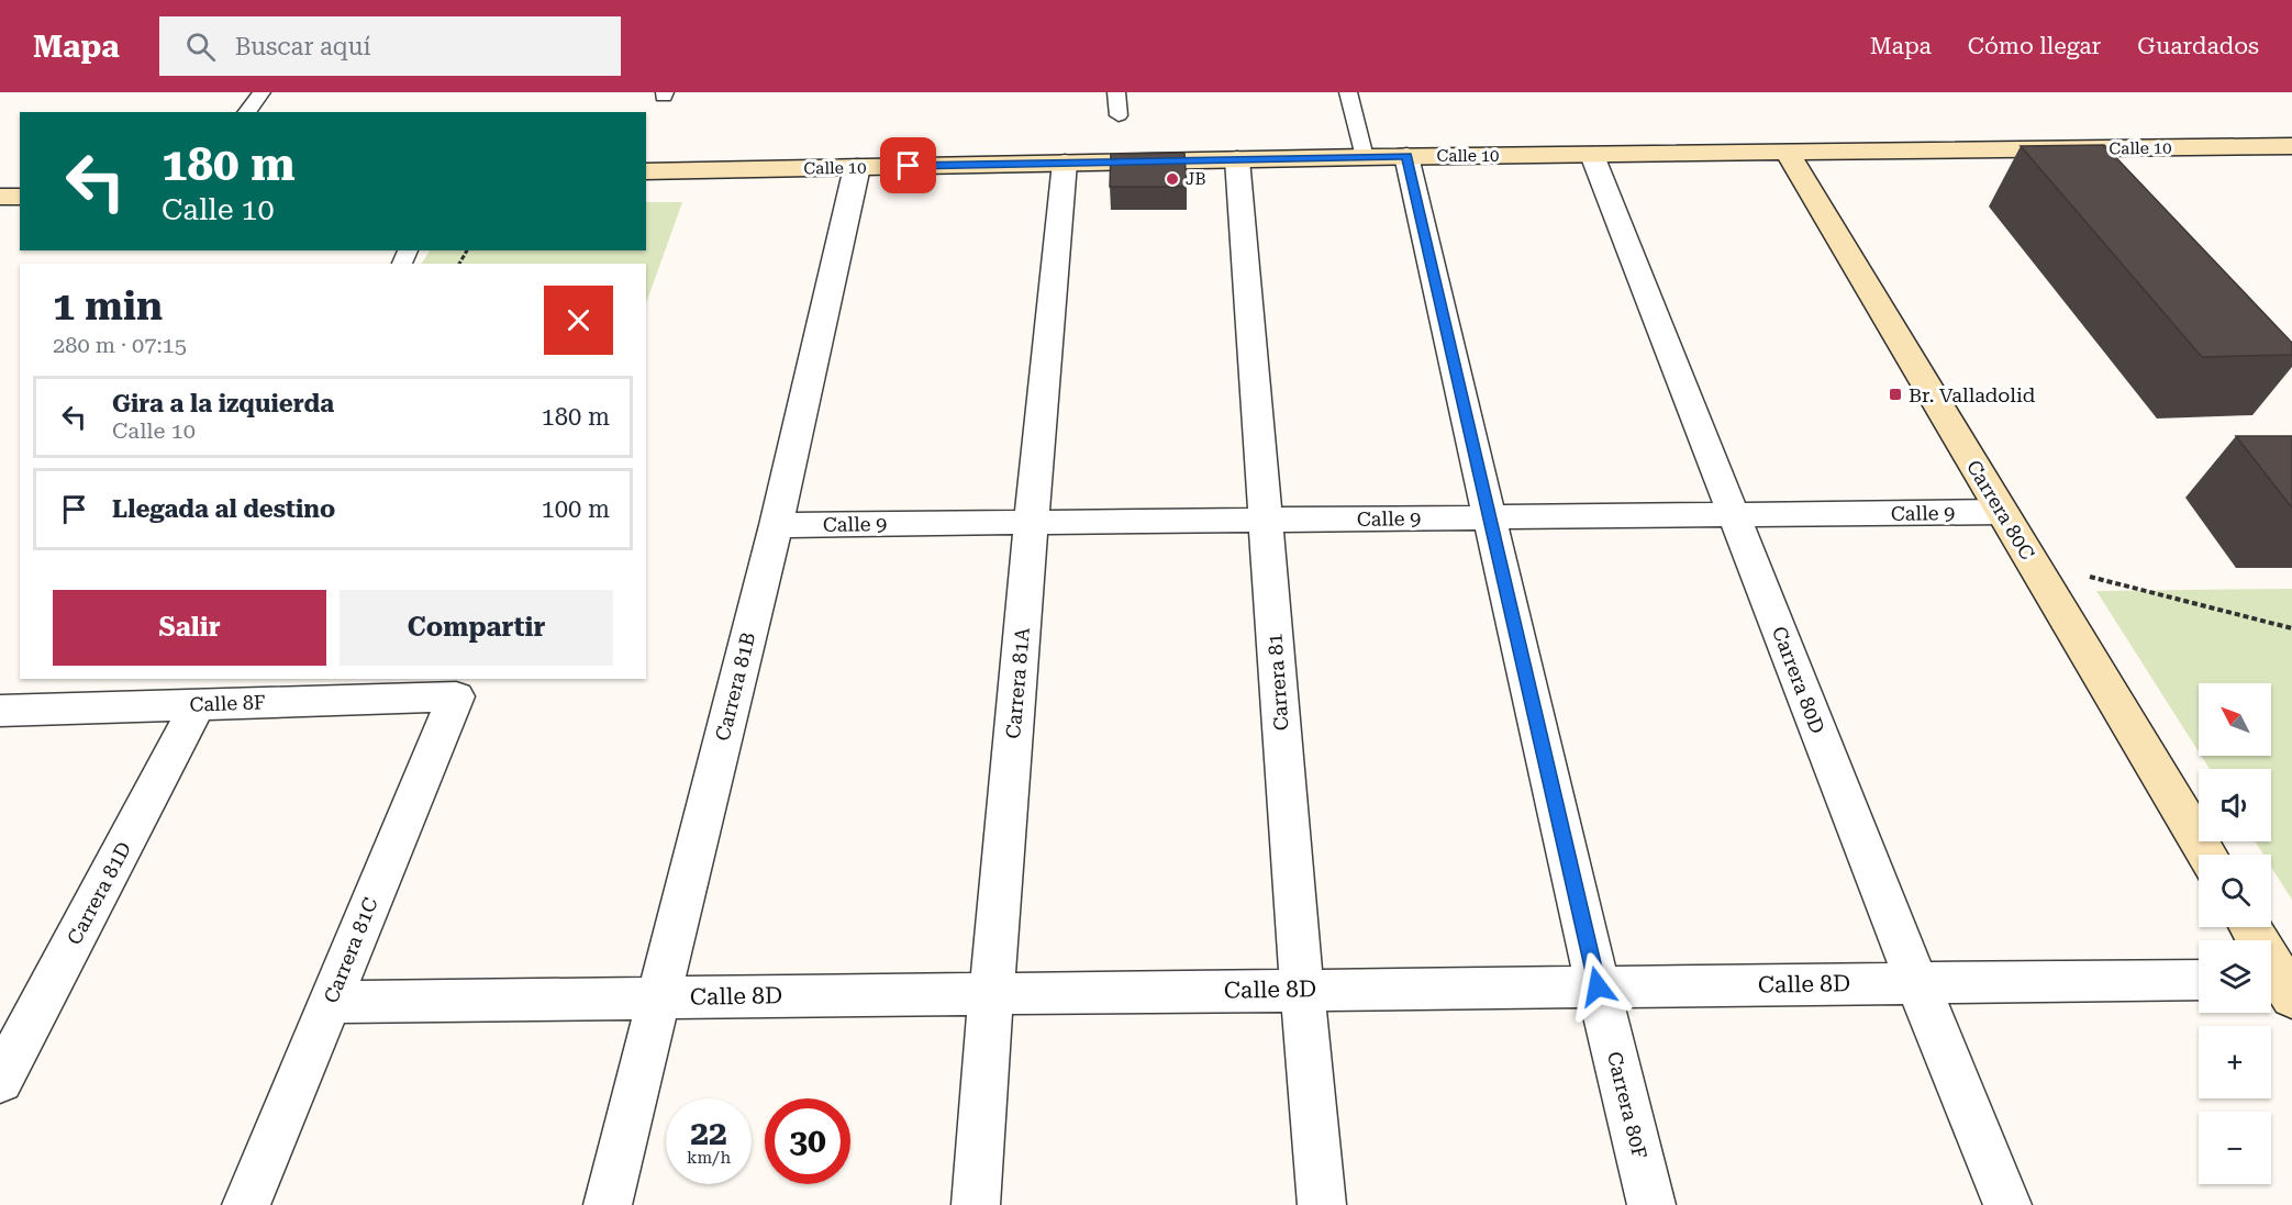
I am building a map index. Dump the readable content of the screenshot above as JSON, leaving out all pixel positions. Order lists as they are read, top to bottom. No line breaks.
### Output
{"streets":{"street":["Calle 10","Carrera 80C","Calle 9","Carrera 80D","Carrera 81","Carrera 81A","Carrera 81B","Calle 8F","Carrera 81D","Carrera 81C","Calle 8D","Carrera 80F"]},"crossings":[["Calle 10","Carrera 80C"],["Calle 10","Carrera 80D"],["Calle 10","Carrera 81"],["Calle 10","Carrera 81A"],["Calle 10","Carrera 81B"],["Calle 10","Carrera 80F"],["Carrera 80C","Calle 9"],["Calle 9","Carrera 80D"],["Calle 9","Carrera 81"],["Calle 9","Carrera 81A"],["Calle 9","Carrera 81B"],["Calle 9","Carrera 80F"],["Carrera 80D","Calle 8D"],["Carrera 81","Calle 8D"],["Carrera 81A","Calle 8D"],["Carrera 81B","Calle 8D"],["Calle 8F","Carrera 81D"],["Calle 8F","Carrera 81C"],["Carrera 81C","Calle 8D"],["Calle 8D","Carrera 80F"]],"places":{"other":["JB"],"transit":["Br. Valladolid"]},"north":"top left","page":{"header":"Mapa","search":"Buscar aquí","nav":["Mapa","Cómo llegar","Guardados"],"turn":["180 m","Calle 10"],"heading":["1 min","280 m · 07:15"],"list":[{"name":"Gira a la izquierda","note":"Calle 10","value":"180 m"},{"name":"Llegada al destino","value":"100 m"}],"buttons":["Salir","Compartir"],"map_buttons":["+","−"],"speed":"22 km/h","limit":"30"}}
